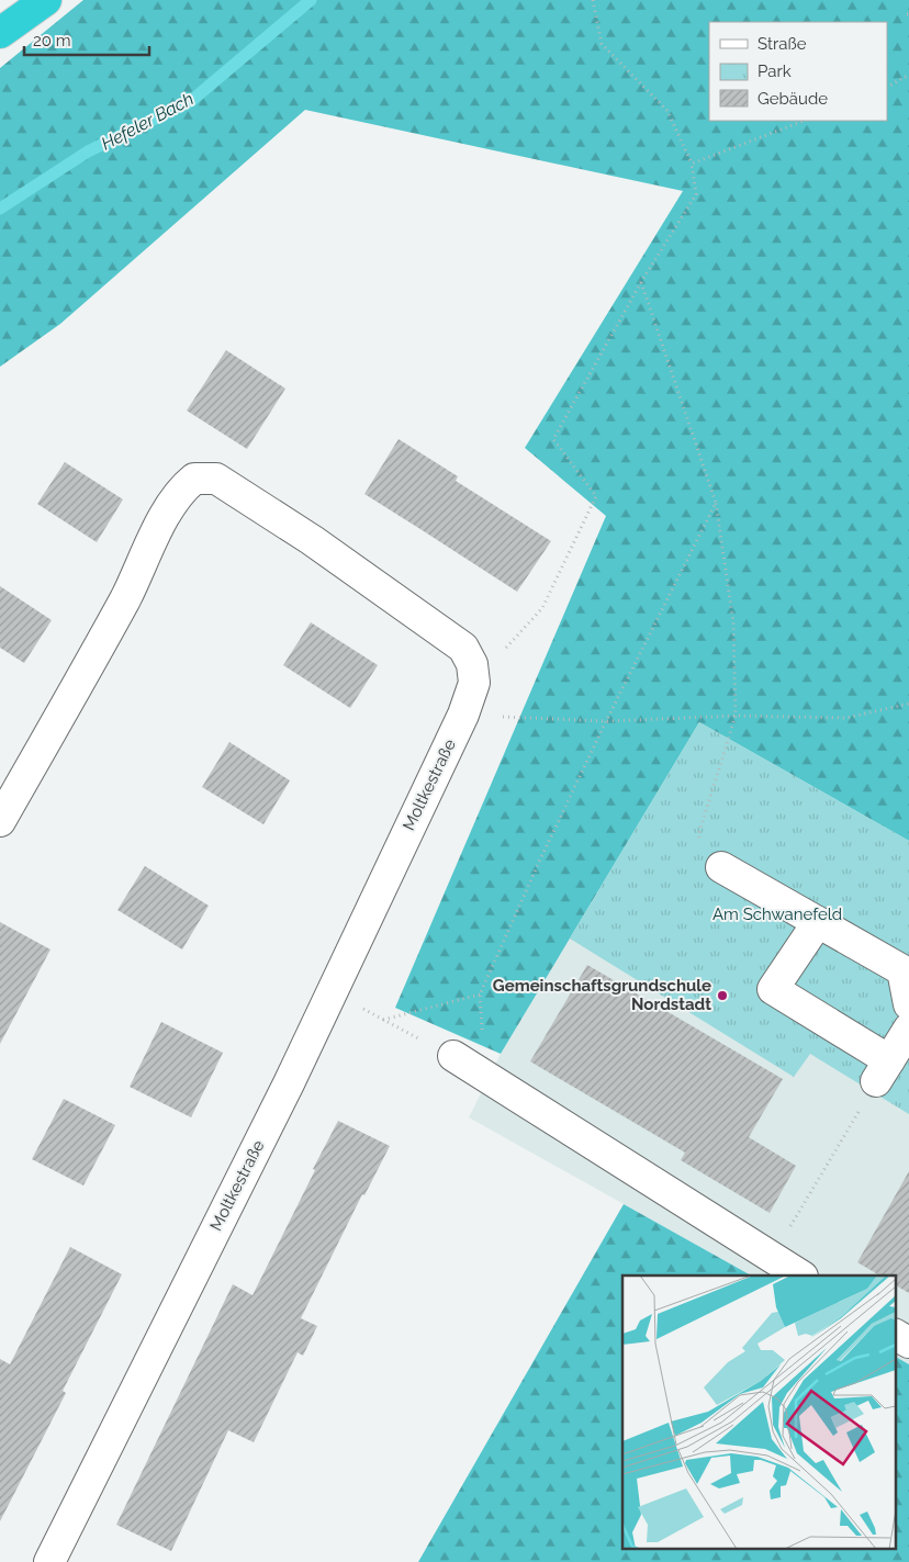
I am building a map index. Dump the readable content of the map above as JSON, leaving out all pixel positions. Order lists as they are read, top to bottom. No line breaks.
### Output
{"streets":{"street":["Moltkestraße"]},"water":["Hefeler Bach"],"parks":["Am Schwanefeld"],"places":["Gemeinschaftsgrundschule Nordstadt"],"legend":["Straße","Park","Gebäude"],"scale_bar":"20 m"}
